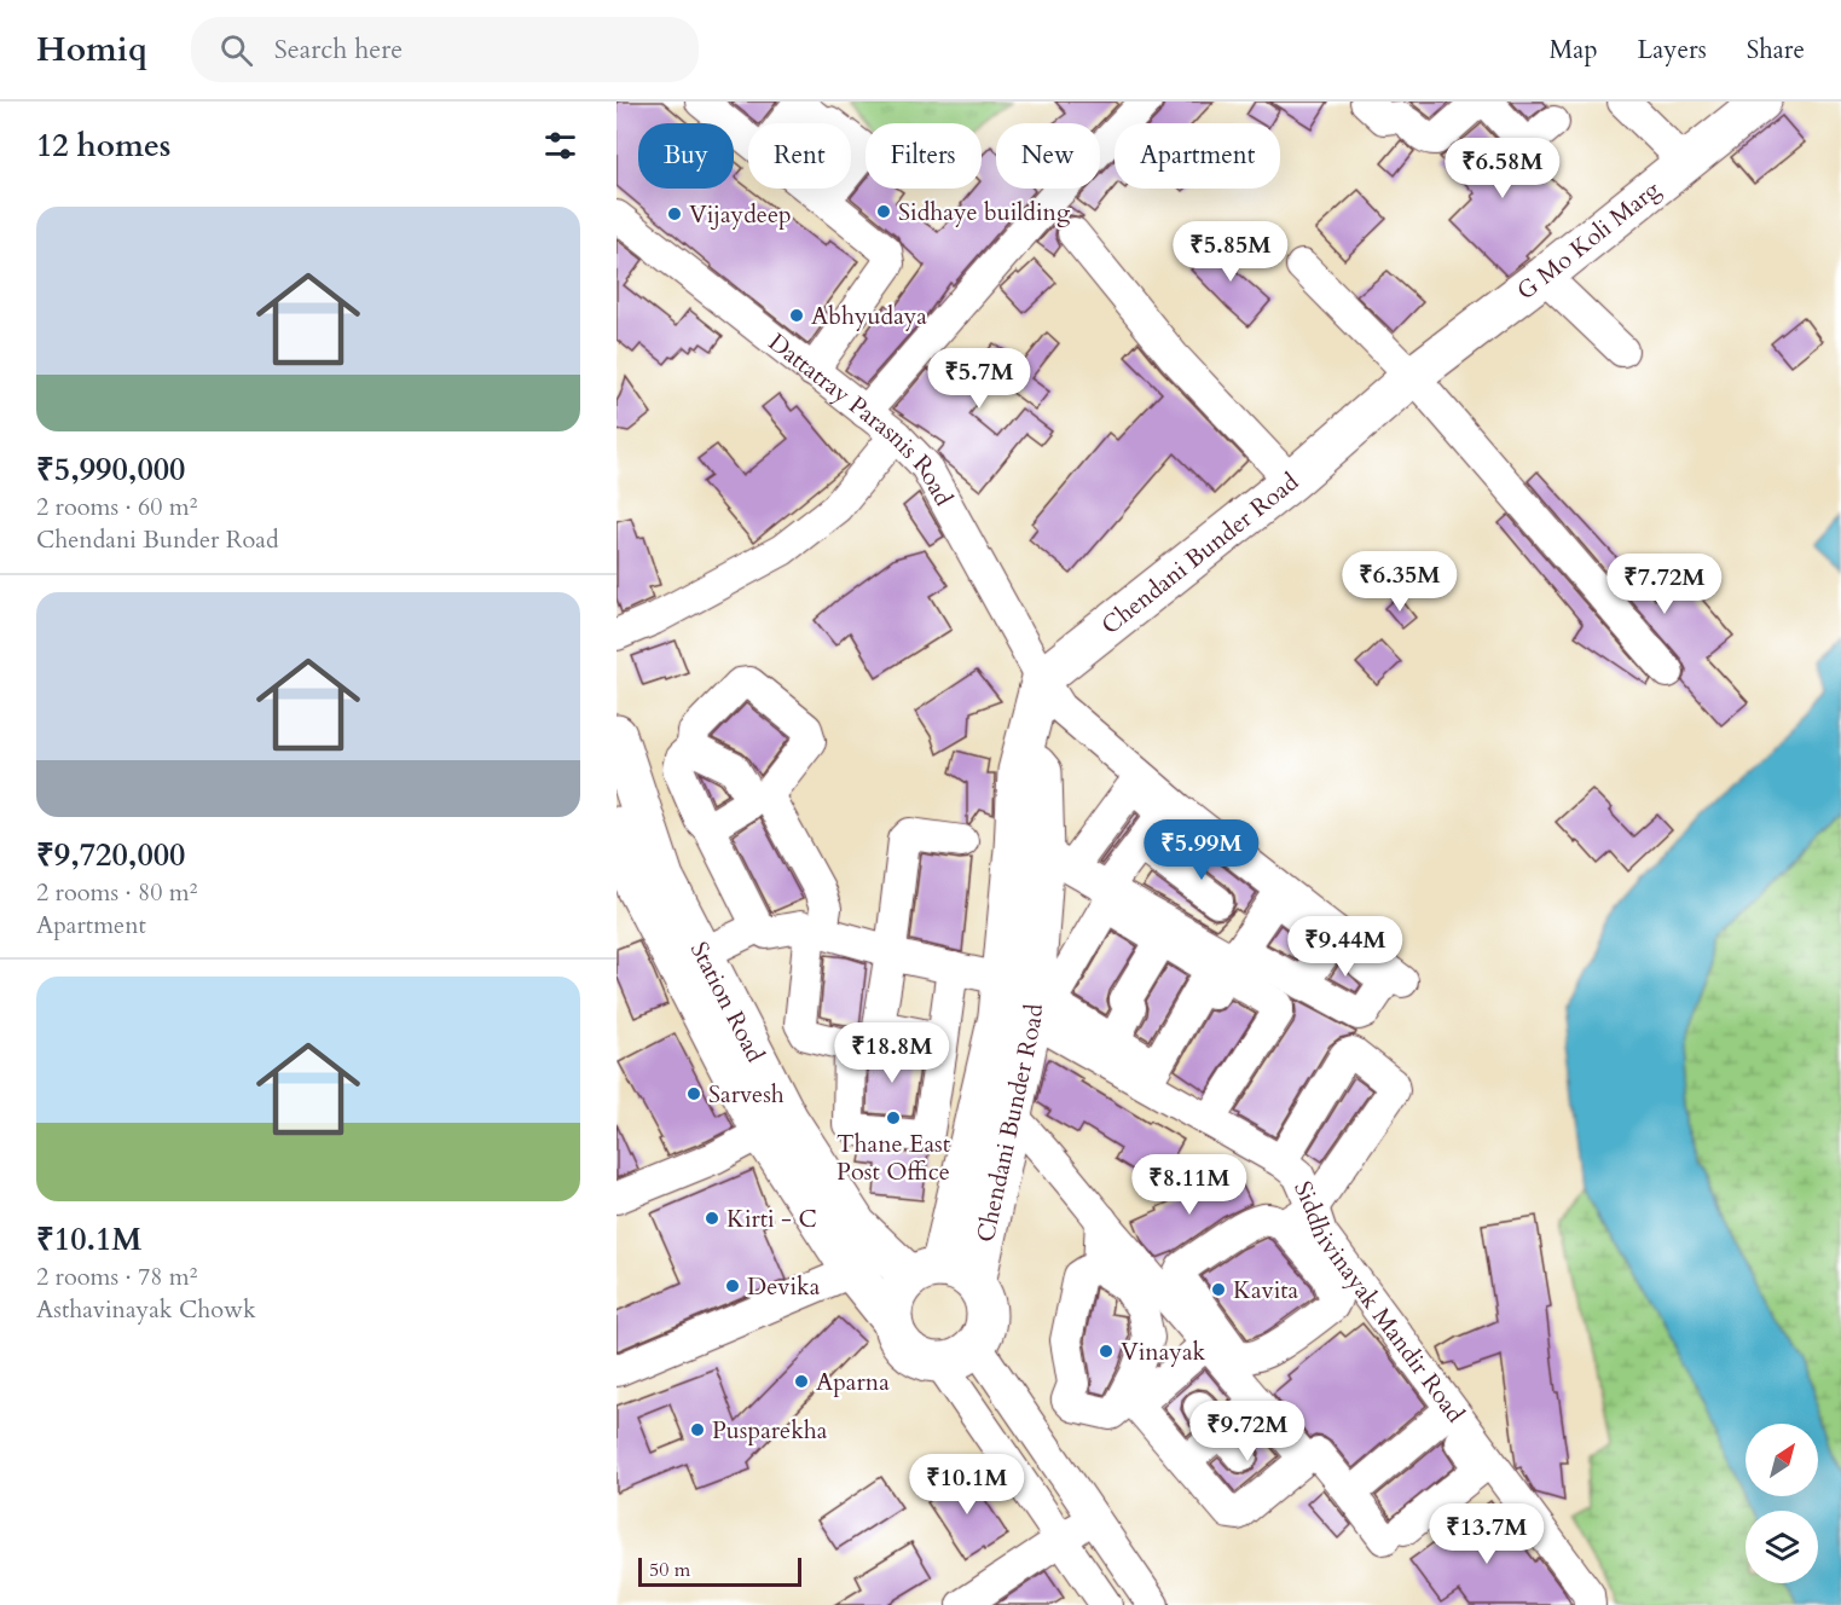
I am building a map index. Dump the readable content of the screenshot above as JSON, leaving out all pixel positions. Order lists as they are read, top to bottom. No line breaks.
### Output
{"streets":{"main road":["G Mo Koli Marg","Chendani Bunder Road","Station Road"],"street":["Dattatray Parasnis Road","Siddhivinayak Mandir Road"]},"crossings":[["G Mo Koli Marg","Chendani Bunder Road"],["Dattatray Parasnis Road","Chendani Bunder Road"],["Chendani Bunder Road","Station Road"],["Chendani Bunder Road","Siddhivinayak Mandir Road"]],"places":["Sidhaye building","Vijaydeep","Abhyudaya","Sarvesh","Thane East Post Office","Kirti - C","Devika","Kavita","Vinayak","Aparna","Pusparekha"],"scale_bar":"50 m","north":"top right","page":{"header":"Homiq","search":"Search here","nav":["Map","Layers","Share"],"heading":"12 homes","chip":["Buy","Rent","Filters","New","Apartment"],"price":["₹6.58M","₹5.85M","₹5.7M","₹6.35M","₹7.72M","₹5.99M","₹9.44M","₹18.8M","₹8.11M","₹9.72M","₹10.1M","₹13.7M"],"list":[{"name":"₹5,990,000","note":"2 rooms · 60 m² · Chendani Bunder Road"},{"name":"₹9,720,000","note":"2 rooms · 80 m² · Apartment"},{"name":"₹10.1M","note":"2 rooms · 78 m² · Asthavinayak Chowk"}],"scale":"50 m"}}
